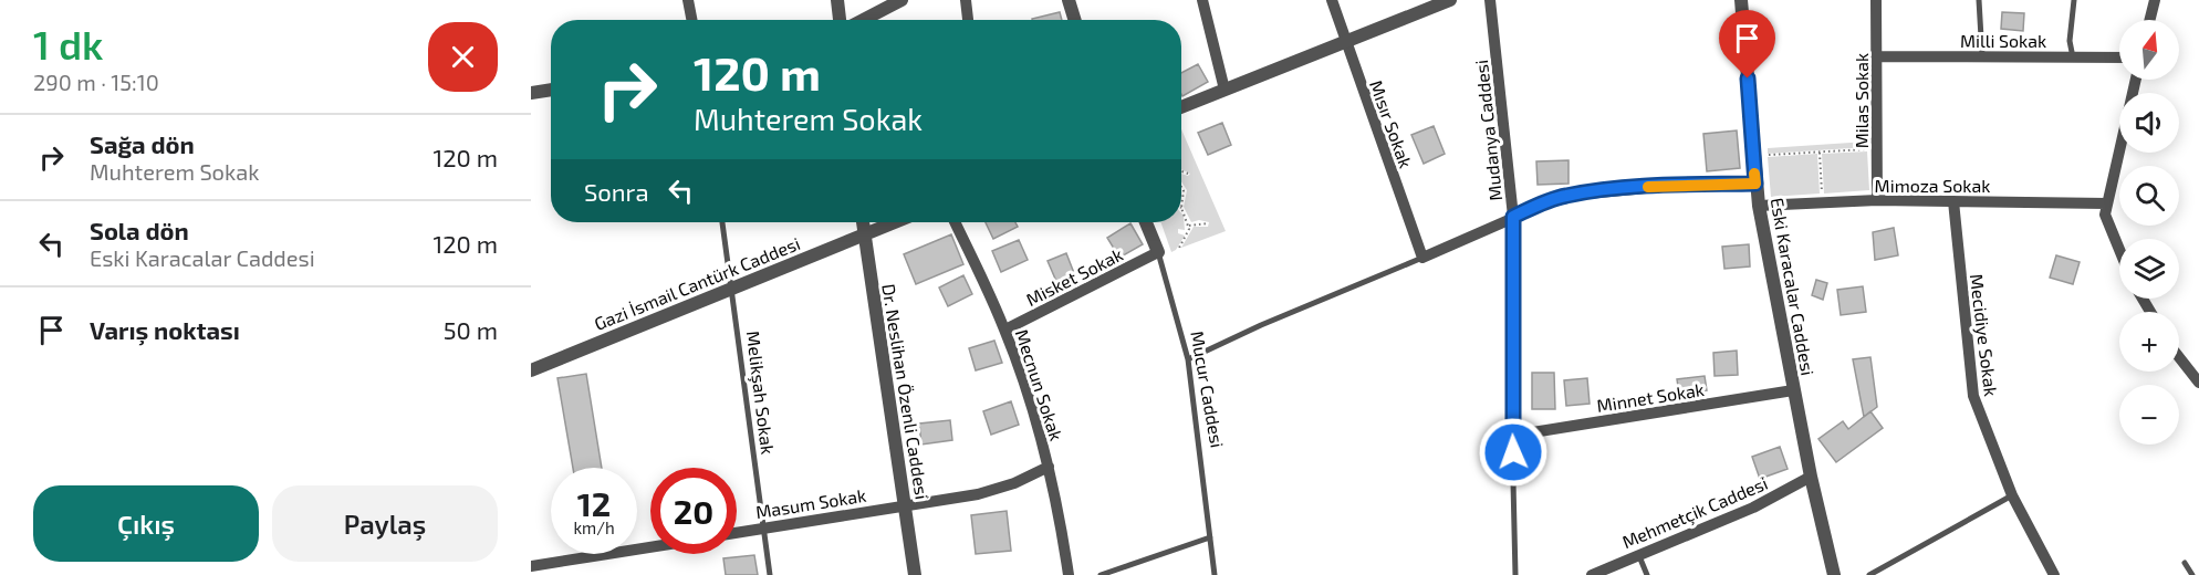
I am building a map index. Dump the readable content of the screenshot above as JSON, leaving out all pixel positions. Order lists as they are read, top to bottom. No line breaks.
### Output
{"streets":{"street":["Milli Sokak","Milas Sokak","Mısır Sokak","Mudanya Caddesi","Mimoza Sokak","Misket Sokak","Gazi İsmail Cantürk Caddesi","Eski Karacalar Caddesi","Mecidiye Sokak","Mecnun Sokak","Mucur Caddesi","Dr. Neslihan Özenli Caddesi","Minnet Sokak","Masum Sokak","Mehmetçik Caddesi"],"lane":["Melikşah Sokak"]},"crossings":[["Milli Sokak","Milas Sokak"],["Milas Sokak","Mimoza Sokak"],["Mudanya Caddesi","Minnet Sokak"],["Mimoza Sokak","Eski Karacalar Caddesi"],["Mimoza Sokak","Mecidiye Sokak"],["Misket Sokak","Mecnun Sokak"],["Misket Sokak","Mucur Caddesi"],["Gazi İsmail Cantürk Caddesi","Dr. Neslihan Özenli Caddesi"],["Gazi İsmail Cantürk Caddesi","Melikşah Sokak"],["Eski Karacalar Caddesi","Minnet Sokak"],["Eski Karacalar Caddesi","Mehmetçik Caddesi"],["Mecnun Sokak","Masum Sokak"],["Dr. Neslihan Özenli Caddesi","Masum Sokak"],["Melikşah Sokak","Masum Sokak"]],"north":"top","page":{"heading":["1 dk","290 m · 15:10"],"map_buttons":["+","−"],"turn":["120 m","Muhterem Sokak"],"list":[{"name":"Sağa dön","note":"Muhterem Sokak","value":"120 m"},{"name":"Sola dön","note":"Eski Karacalar Caddesi","value":"120 m"},{"name":"Varış noktası","value":"50 m"}],"then":"Sonra","speed":"12 km/h","limit":"20","buttons":["Çıkış","Paylaş"]}}
